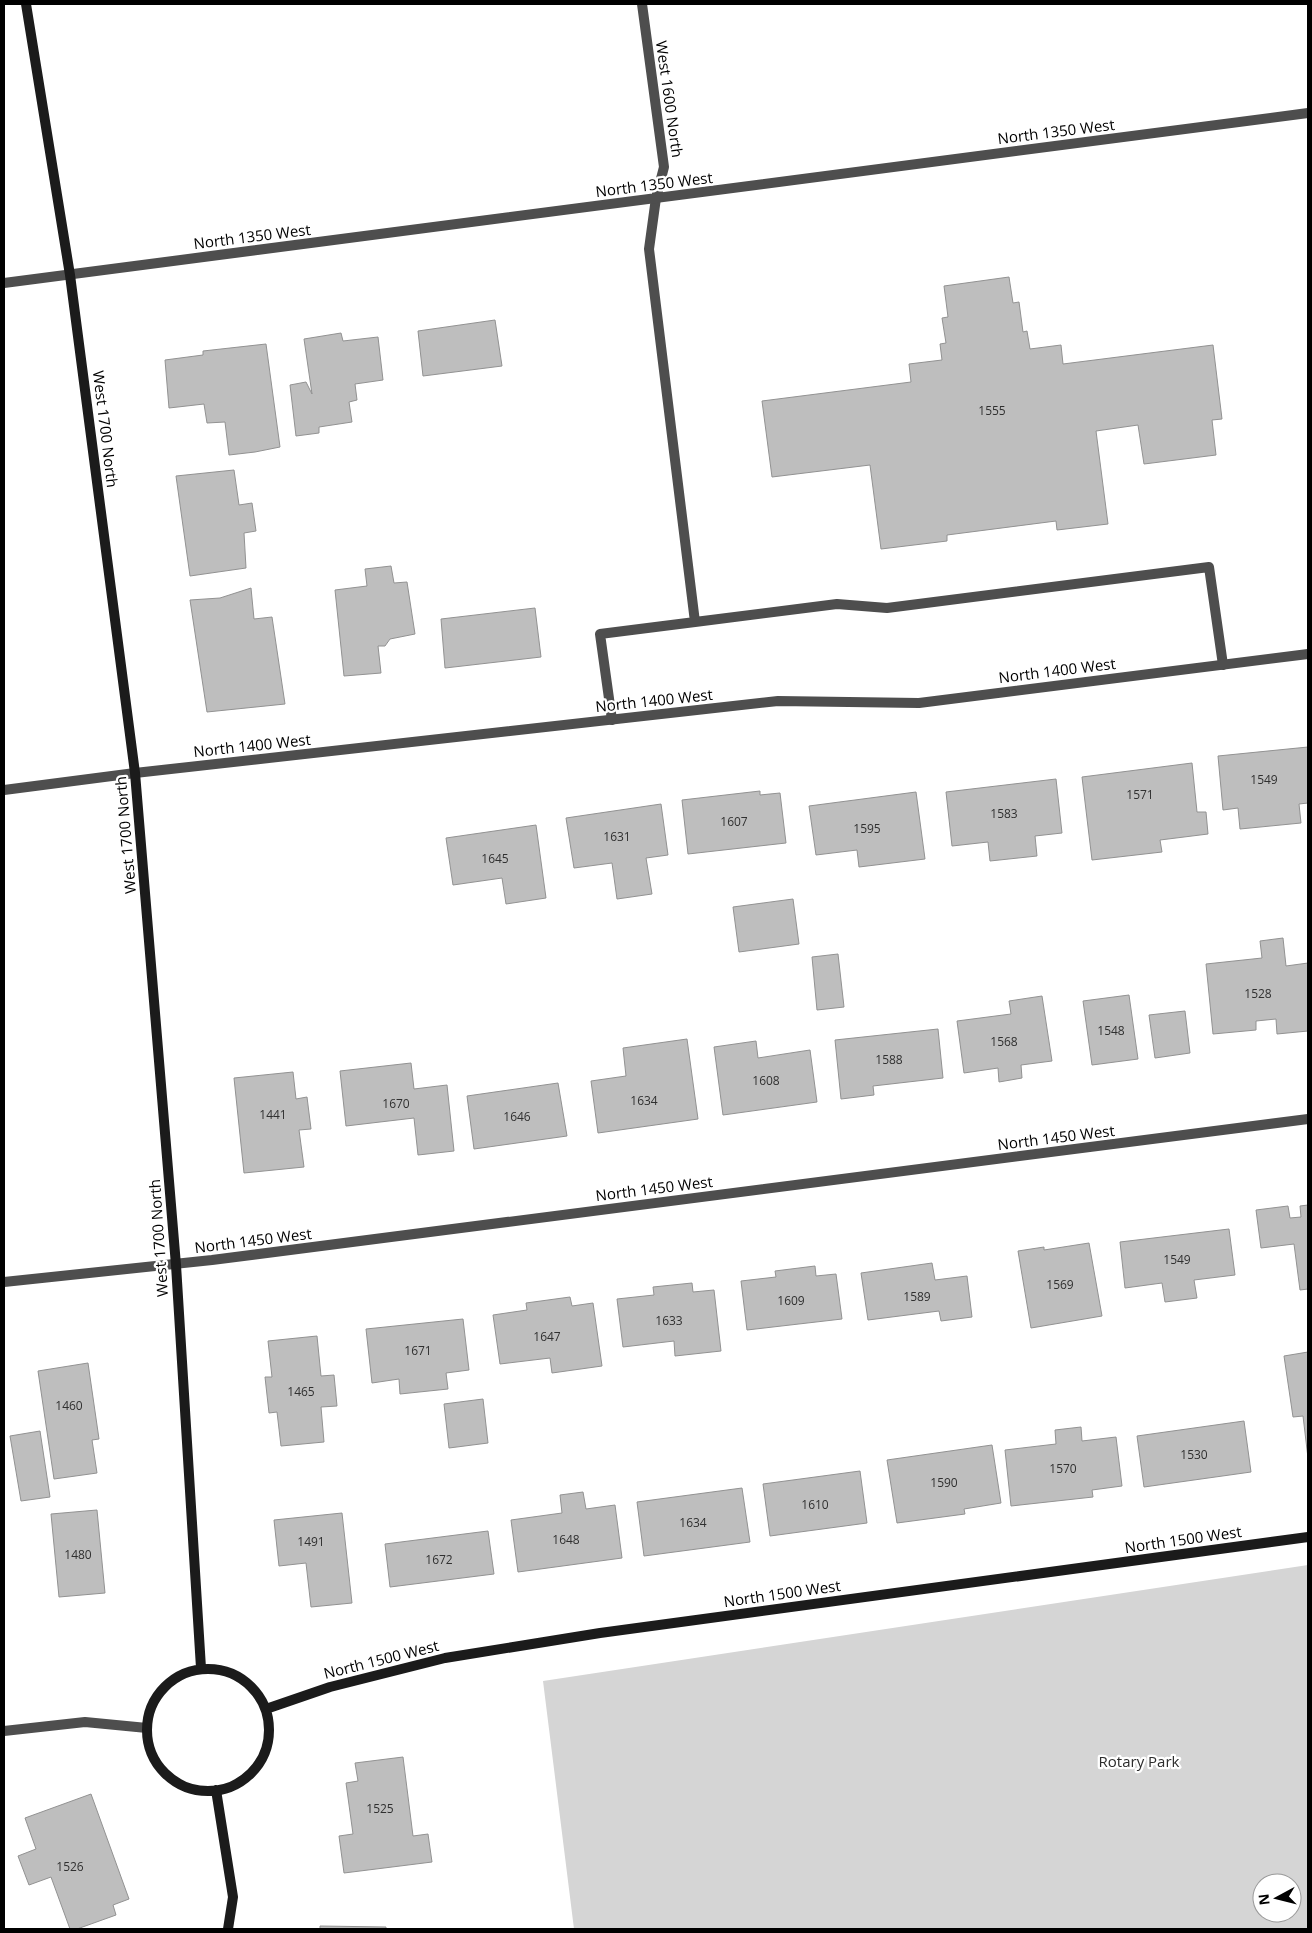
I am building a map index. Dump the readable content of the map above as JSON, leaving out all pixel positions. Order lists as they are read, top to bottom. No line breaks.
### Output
{"streets":{"street":["West 1600 North","North 1350 West","West 1700 North","North 1400 West","North 1450 West","North 1500 West"]},"crossings":[["West 1600 North","North 1350 West"],["North 1350 West","West 1700 North"],["West 1700 North","North 1400 West"],["West 1700 North","North 1450 West"],["West 1700 North","North 1500 West"]],"parks":["Rotary Park"],"house_numbers":["1555","1549","1571","1583","1607","1595","1631","1645","1528","1548","1568","1588","1608","1634","1670","1441","1646","1549","1569","1589","1609","1633","1647","1671","1465","1460","1530","1570","1590","1610","1634","1648","1491","1480","1672","1525","1526"],"north":"left"}
